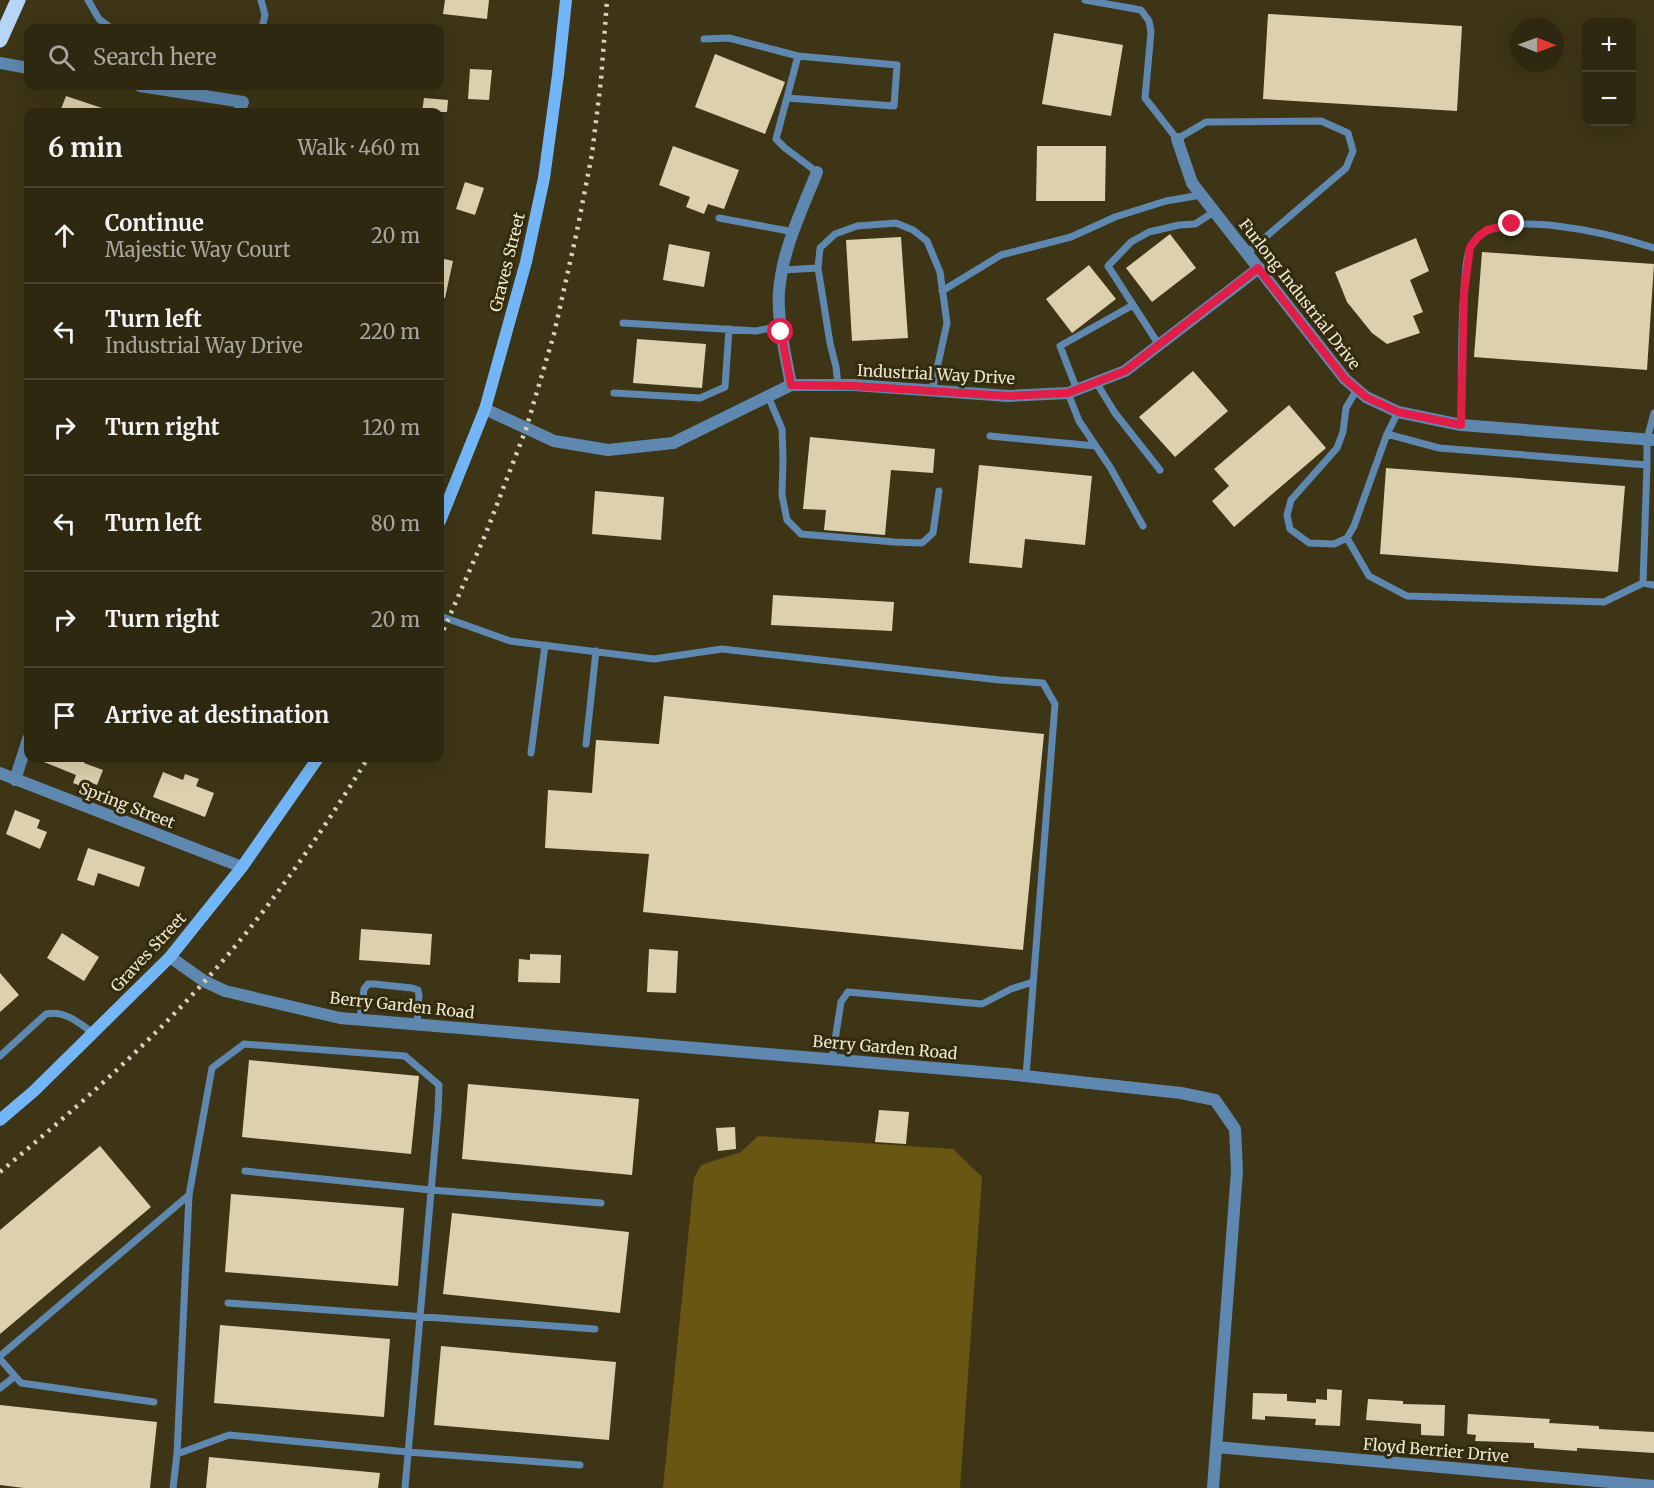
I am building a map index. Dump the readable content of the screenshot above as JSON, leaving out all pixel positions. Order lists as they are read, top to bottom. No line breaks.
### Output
{"streets":{"street":["Graves Street","Furlong Industrial Drive","Industrial Way Drive","Spring Street","Berry Garden Road","Floyd Berrier Drive"]},"crossings":[["Graves Street","Industrial Way Drive"],["Graves Street","Spring Street"],["Graves Street","Berry Garden Road"],["Furlong Industrial Drive","Industrial Way Drive"],["Berry Garden Road","Floyd Berrier Drive"]],"north":"right","page":{"map_buttons":["+","−"],"search":"Search here","heading":["6 min","Walk · 460 m"],"list":[["Continue","Majestic Way Court","20 m"],["Turn left","Industrial Way Drive","220 m"],["Turn right","120 m"],["Turn left","80 m"],["Turn right","20 m"],"Arrive at destination"]}}
